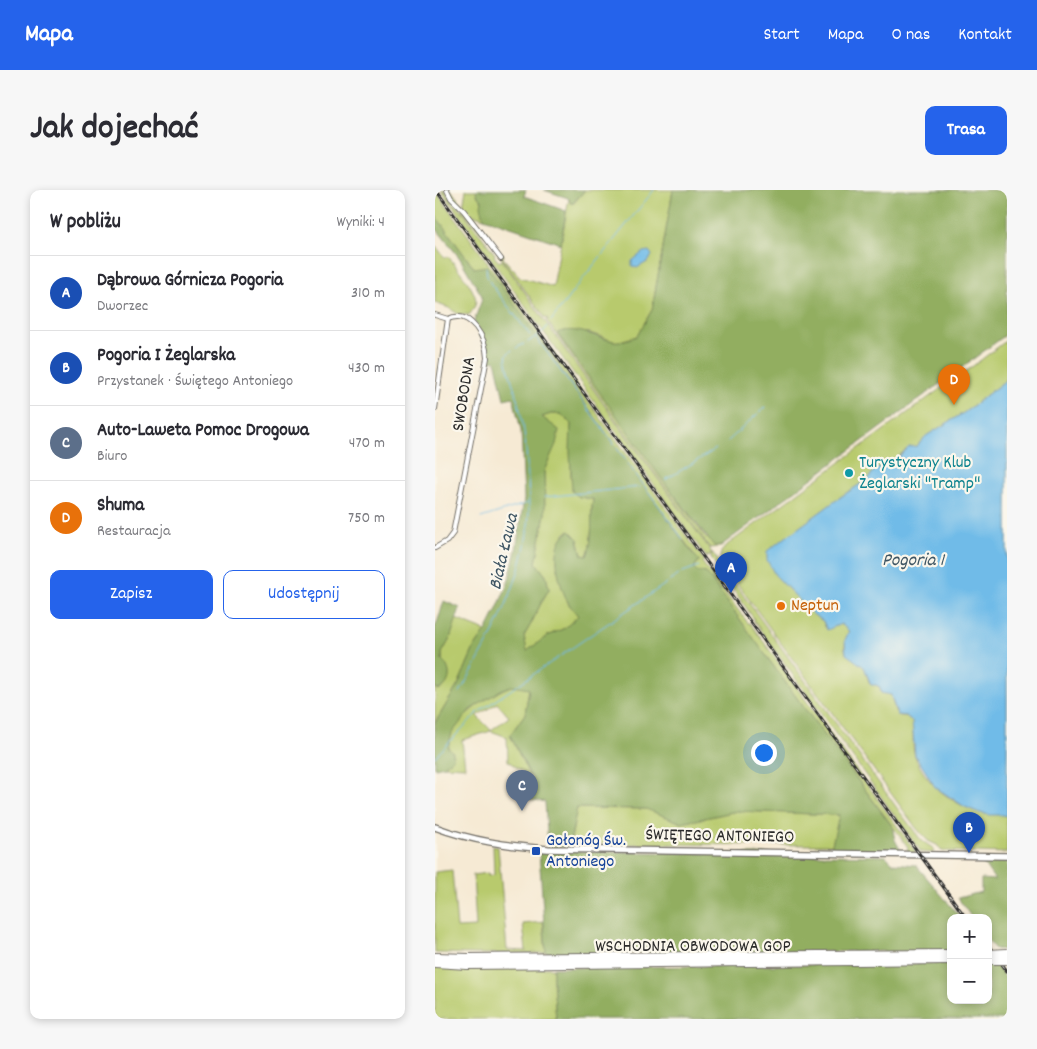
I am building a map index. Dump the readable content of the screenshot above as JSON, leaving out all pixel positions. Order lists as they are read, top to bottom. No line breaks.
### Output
{"streets":{"highway":["WSCHODNIA OBWODOWA GOP"],"street":["SWOBODNA","ŚWIĘTEGO ANTONIEGO"]},"water":["Biała Ława","Pogoria 1"],"places":{"other":["Turystyczny Klub Żeglarski \"Tramp\"","Neptun"],"transit":["Gołonóg Św. Antoniego"]},"page":{"header":"Mapa","nav":["Start","Mapa","O nas","Kontakt"],"title":"Jak dojechać","buttons":["Trasa",["Zapisz","Udostępnij"]],"heading":["W pobliżu","Wyniki: 4"],"list":[{"mark":"A","name":"Dąbrowa Górnicza Pogoria","note":"Dworzec","value":"310 m"},{"mark":"B","name":"Pogoria I Żeglarska","note":"Przystanek · Świętego Antoniego","value":"430 m"},{"mark":"C","name":"Auto-Laweta Pomoc Drogowa","note":"Biuro","value":"470 m"},{"mark":"D","name":"Shuma","note":"Restauracja","value":"750 m"}],"pins":["D","A","C","B"],"map_buttons":["+","−"]}}
